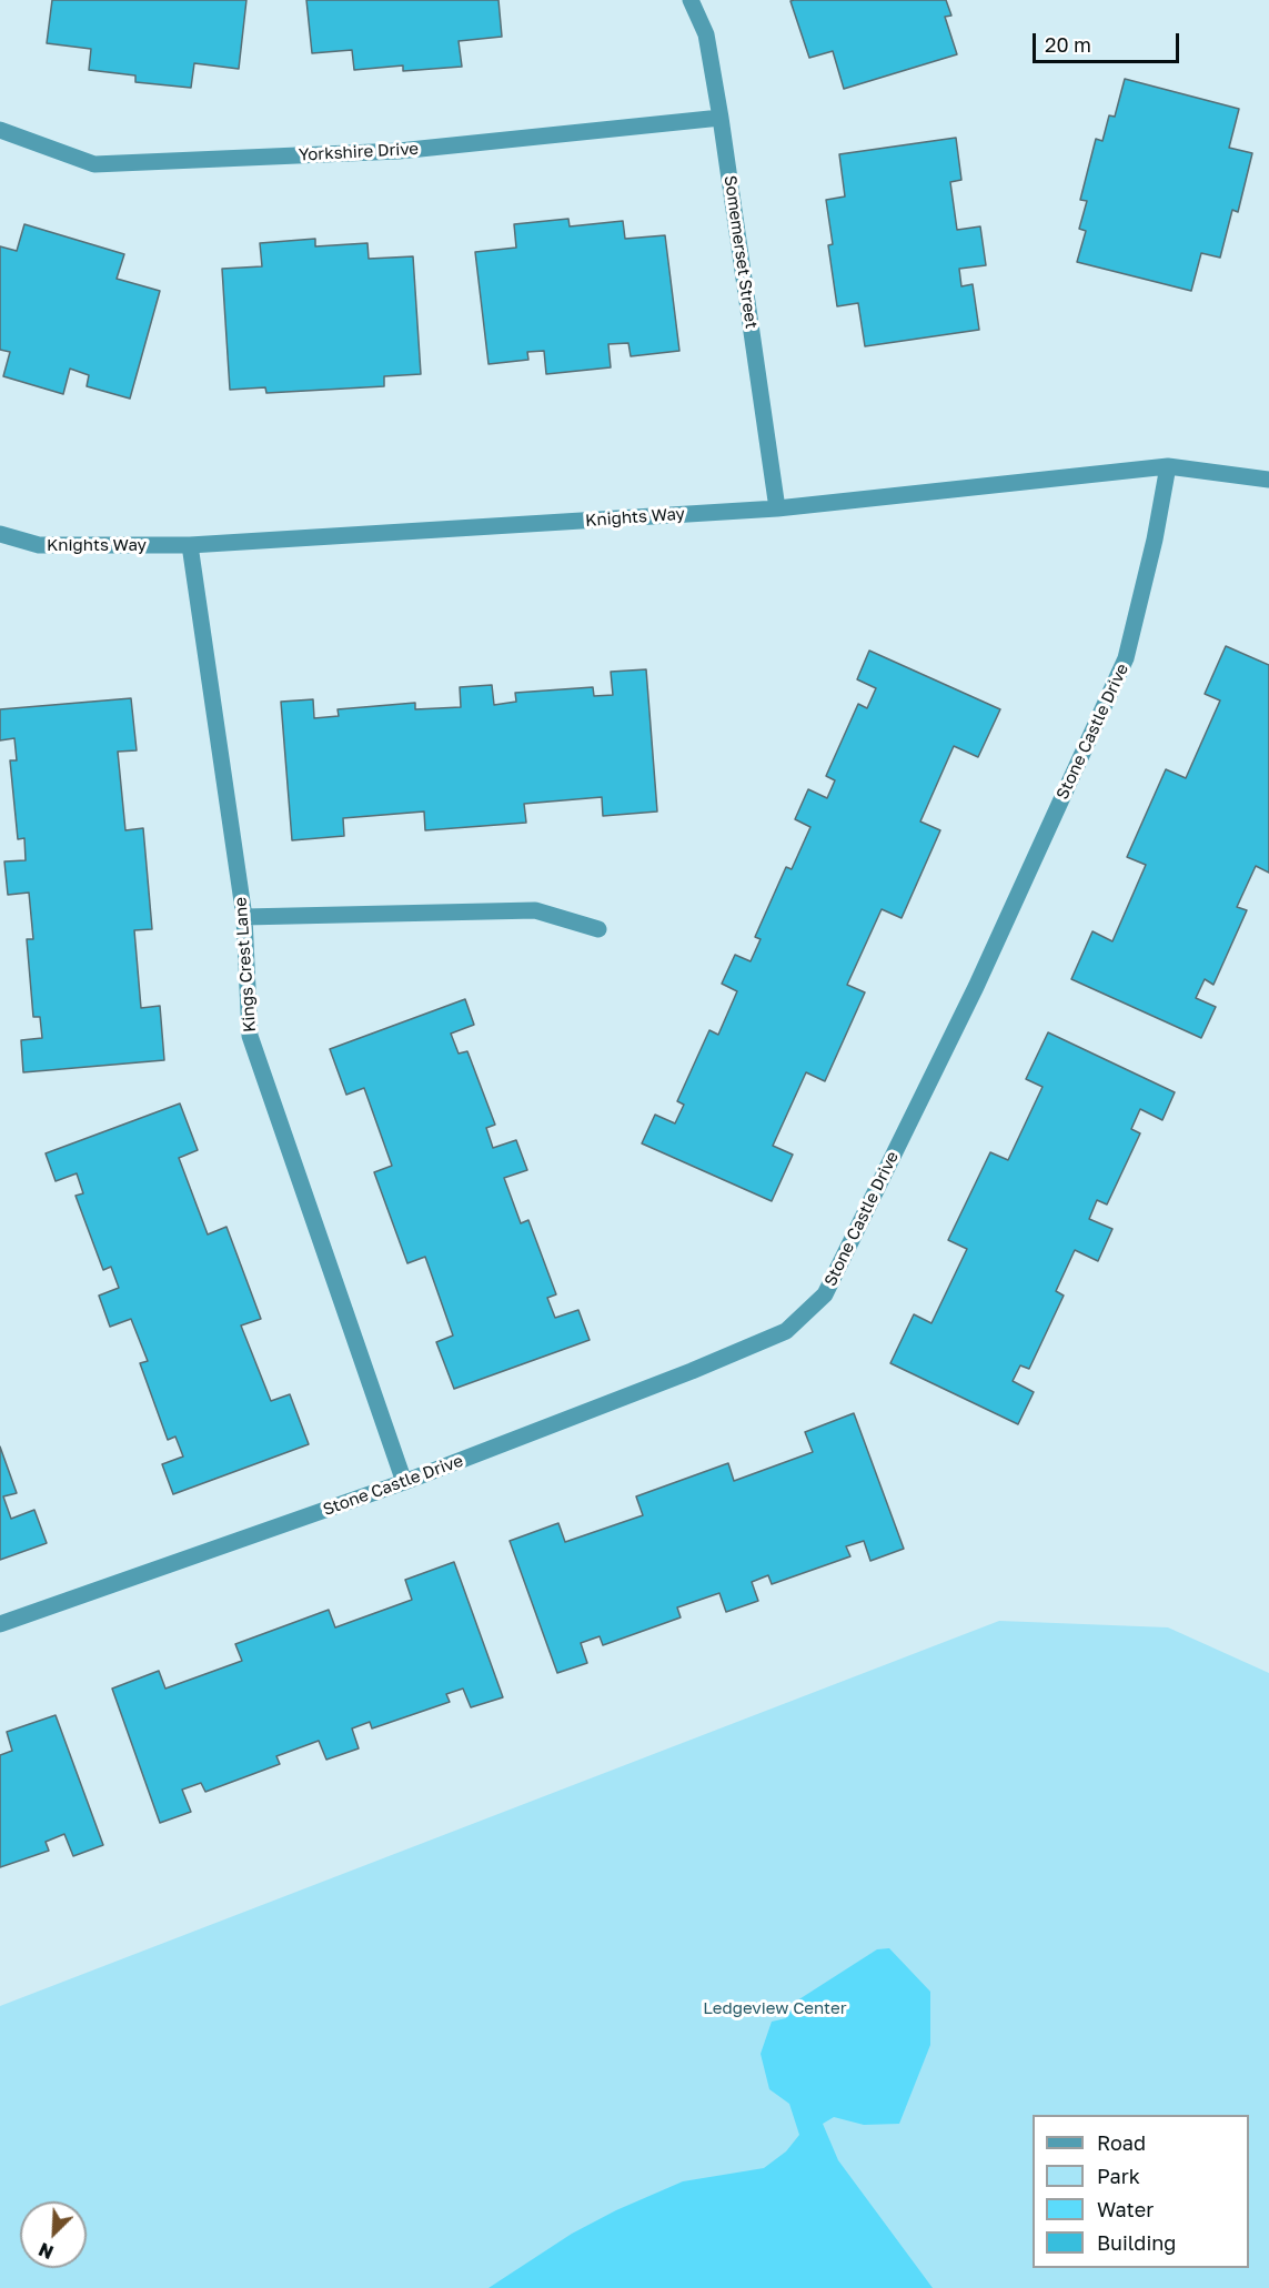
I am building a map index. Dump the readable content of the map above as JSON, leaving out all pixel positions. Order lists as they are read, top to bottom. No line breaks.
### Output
{"streets":{"street":["Yorkshire Drive","Somemerset Street","Knights Way","Stone Castle Drive","Kings Crest Lane"]},"crossings":[["Yorkshire Drive","Somemerset Street"],["Somemerset Street","Knights Way"],["Knights Way","Stone Castle Drive"],["Knights Way","Kings Crest Lane"],["Stone Castle Drive","Kings Crest Lane"]],"parks":["Ledgeview Center"],"legend":["Road","Park","Water","Building"],"scale_bar":"20 m","north":"bottom left"}
